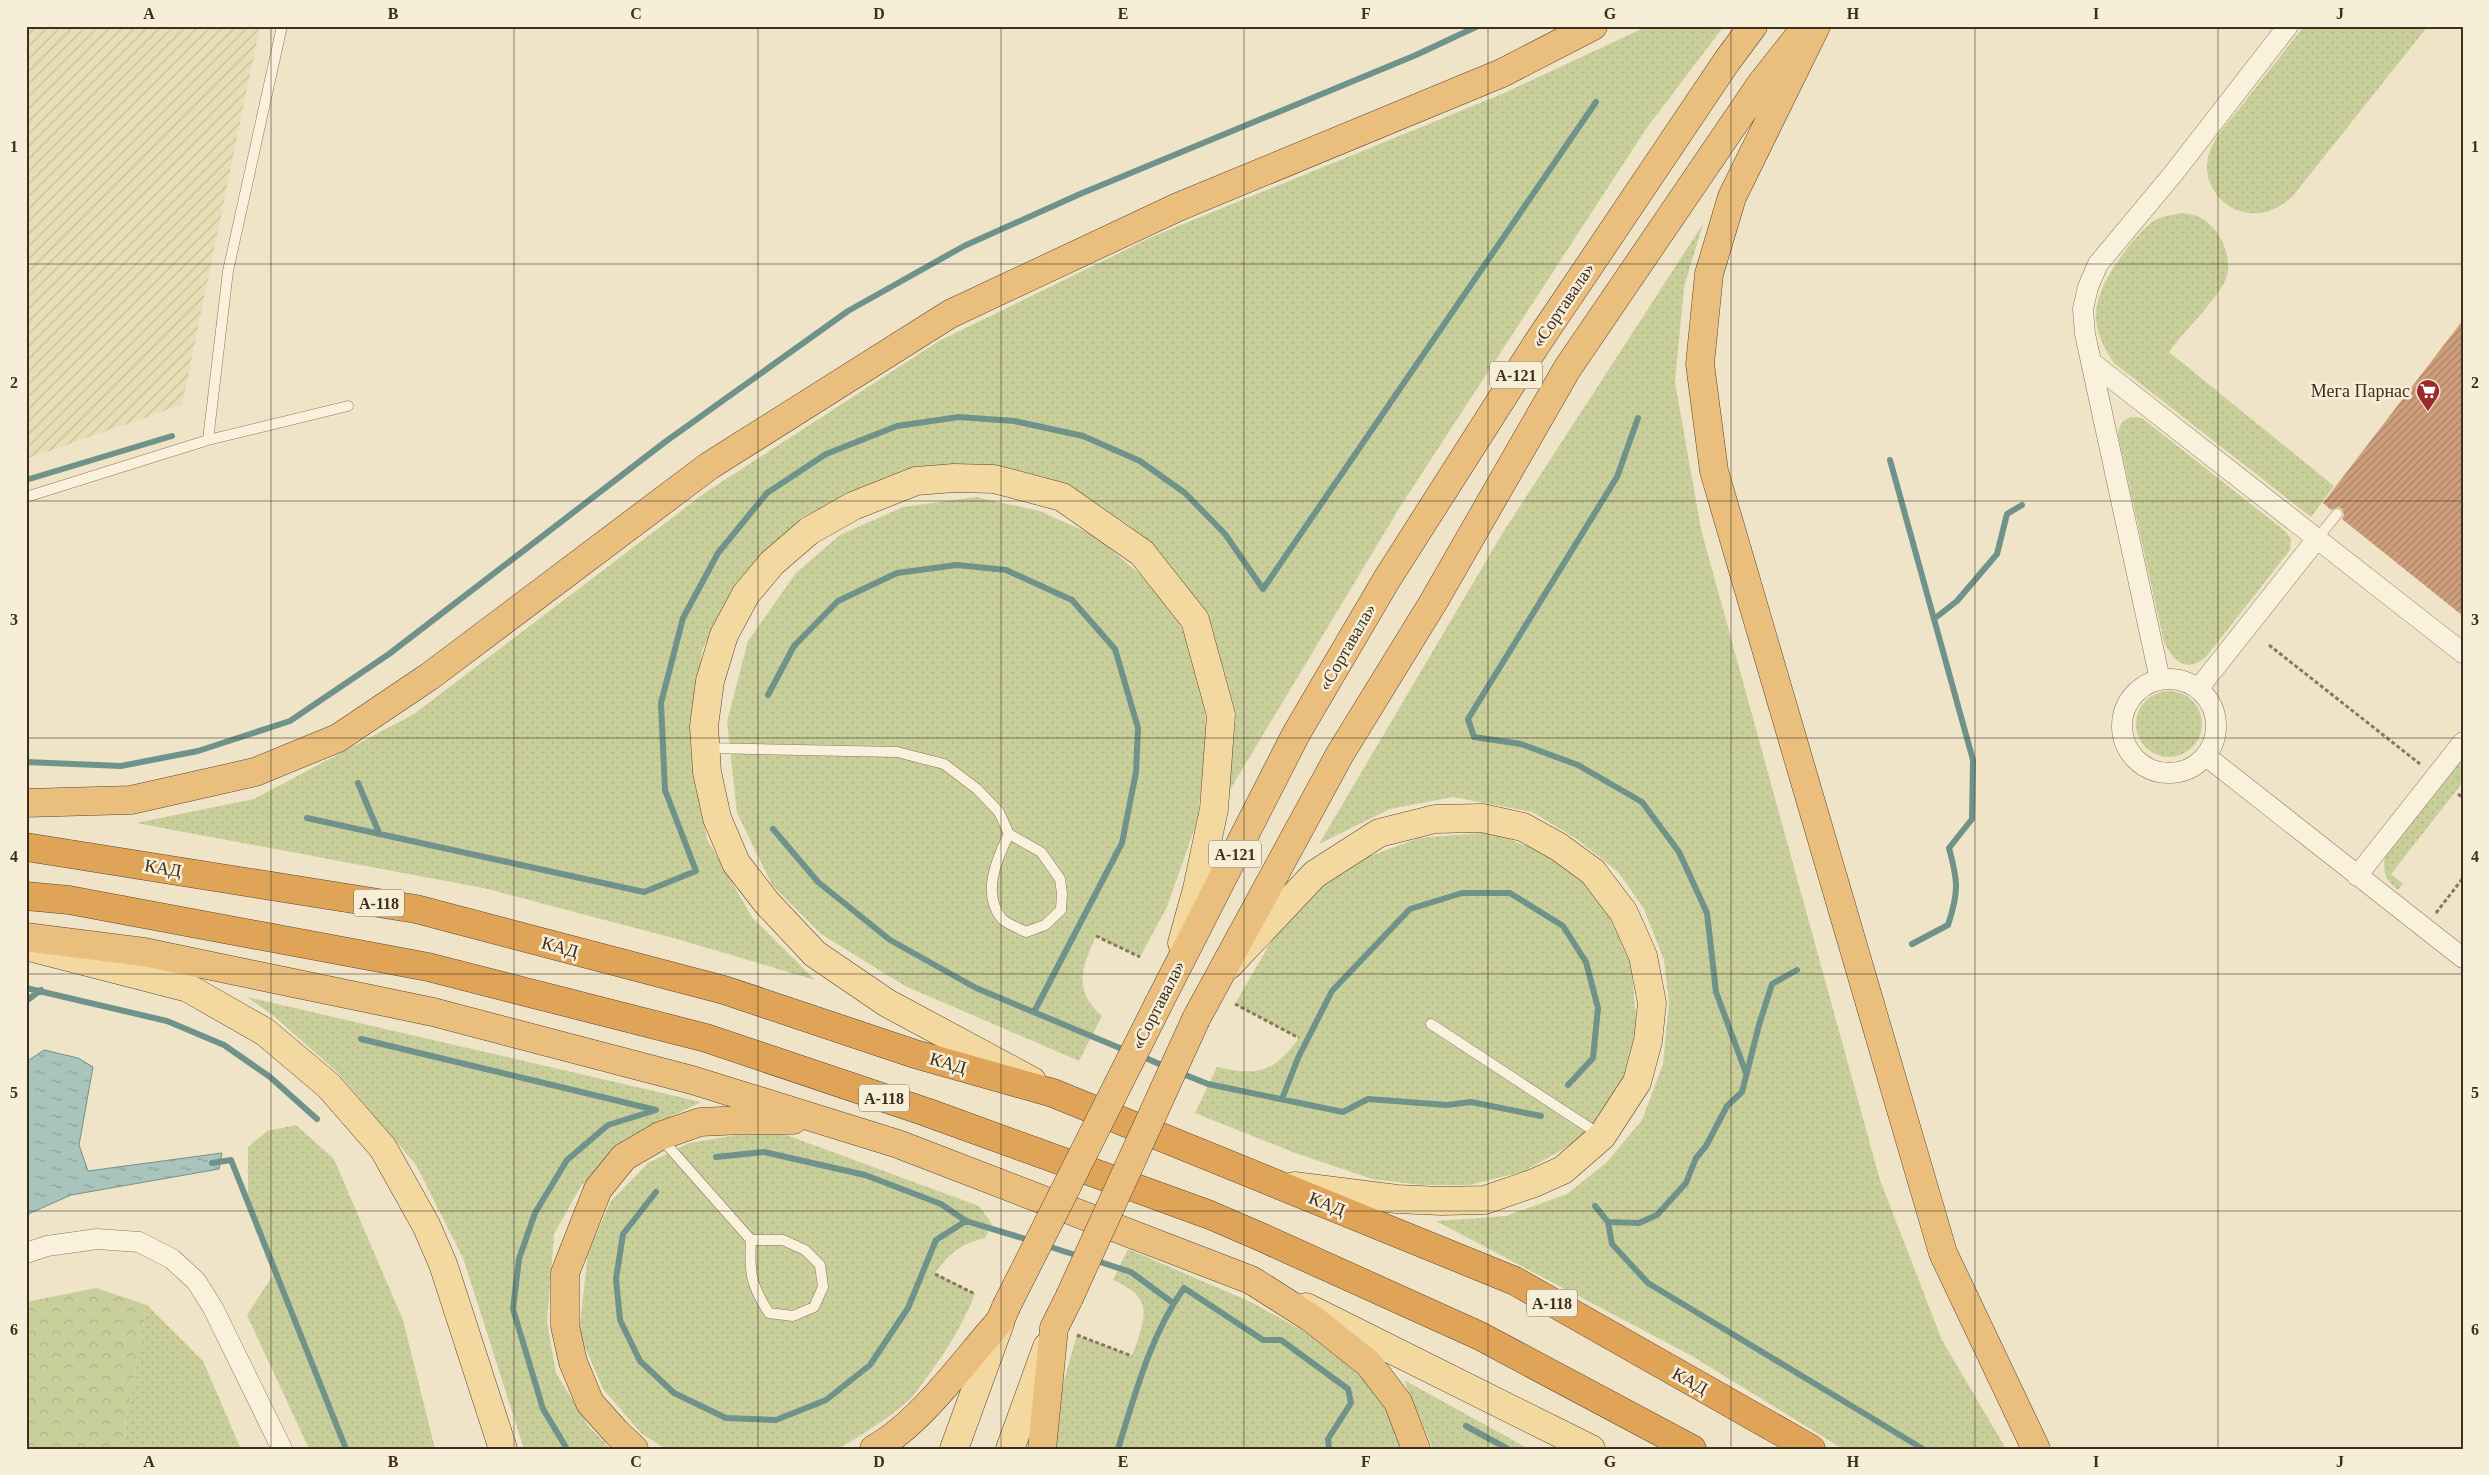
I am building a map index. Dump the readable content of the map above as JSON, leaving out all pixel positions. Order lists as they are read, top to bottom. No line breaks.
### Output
{"streets":{"highway":["«Сортавала»","А-121","КАД","А-118"]},"places":{"supermarket":["Мега Парнас"]},"grid":{"columns":["A","B","C","D","E","F","G","H","I","J"],"rows":["1","2","3","4","5","6"]}}
